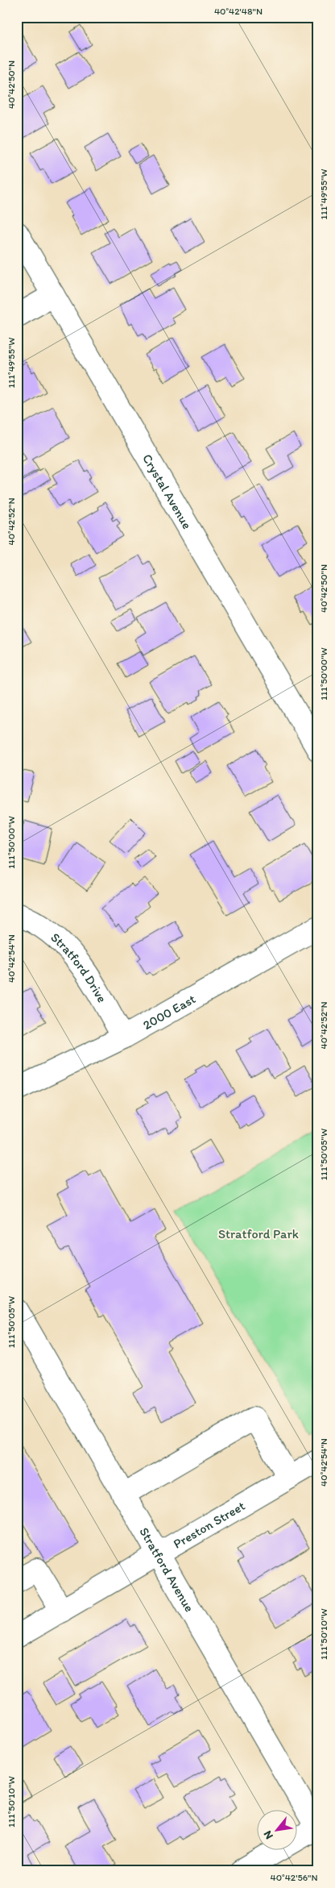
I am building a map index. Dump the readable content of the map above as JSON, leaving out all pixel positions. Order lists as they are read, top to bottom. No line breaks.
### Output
{"streets":{"street":["Crystal Avenue","Stratford Drive","2000 East","Preston Street","Stratford Avenue"]},"crossings":[["Stratford Drive","2000 East"],["Preston Street","Stratford Avenue"]],"parks":["Stratford Park"],"north":"bottom left","coordinates":["40°42'48\"N","40°42'50\"N","111°49'55\"W","40°42'52\"N","111°50'00\"W","40°42'54\"N","111°50'05\"W","111°50'10\"W","40°42'56\"N"]}
